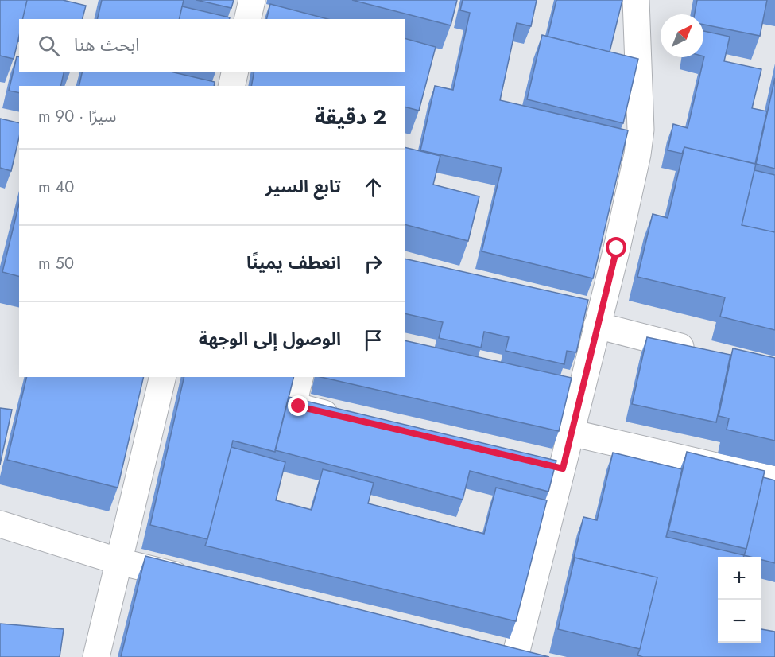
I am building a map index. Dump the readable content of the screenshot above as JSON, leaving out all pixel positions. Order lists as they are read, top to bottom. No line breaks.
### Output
{"north":"top right","page":{"search":"ابحث هنا","heading":["2 دقيقة","سيرًا · 90 m"],"list":[["تابع السير","40 m"],["انعطف يمينًا","50 m"],"الوصول إلى الوجهة"],"map_buttons":["+","−"]}}
